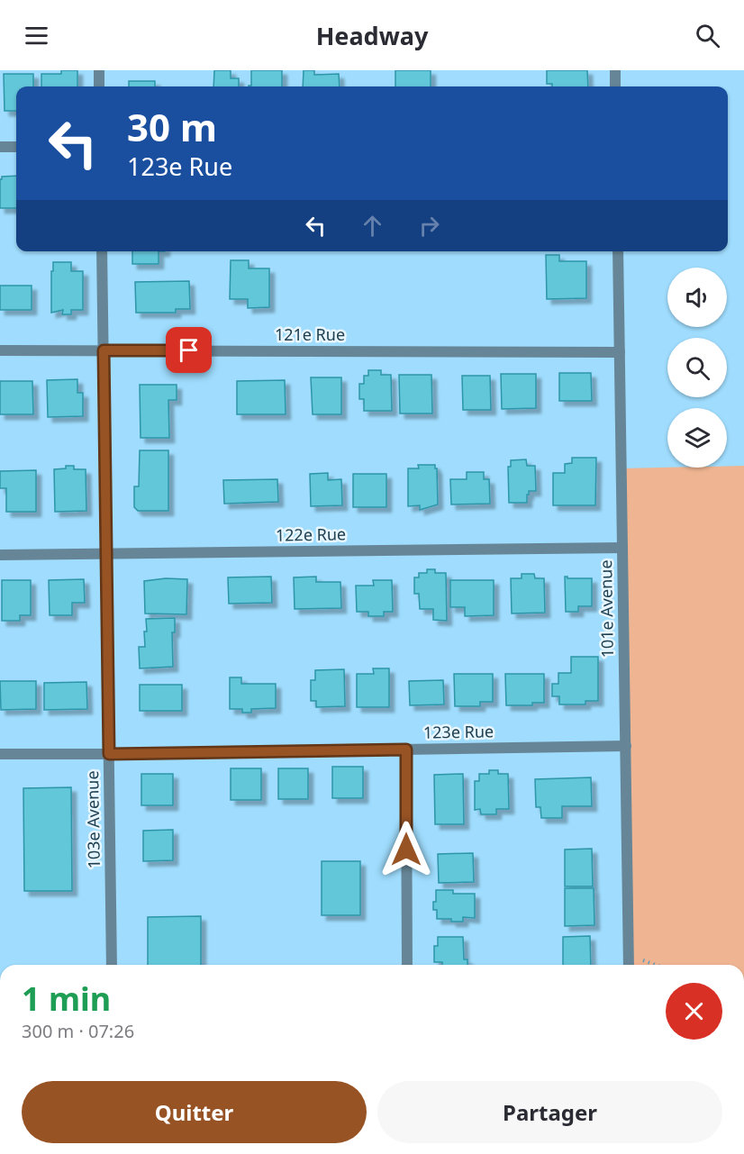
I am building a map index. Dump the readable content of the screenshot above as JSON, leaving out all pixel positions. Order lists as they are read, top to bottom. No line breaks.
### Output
{"streets":{"street":["121e Rue","122e Rue","101e Avenue","123e Rue","103e Avenue"]},"crossings":[["121e Rue","101e Avenue"],["121e Rue","103e Avenue"],["122e Rue","101e Avenue"],["122e Rue","103e Avenue"],["101e Avenue","123e Rue"],["123e Rue","103e Avenue"]],"page":{"header":"Headway","turn":["30 m","123e Rue"],"heading":["1 min","300 m · 07:26"],"buttons":["Quitter","Partager"]}}
